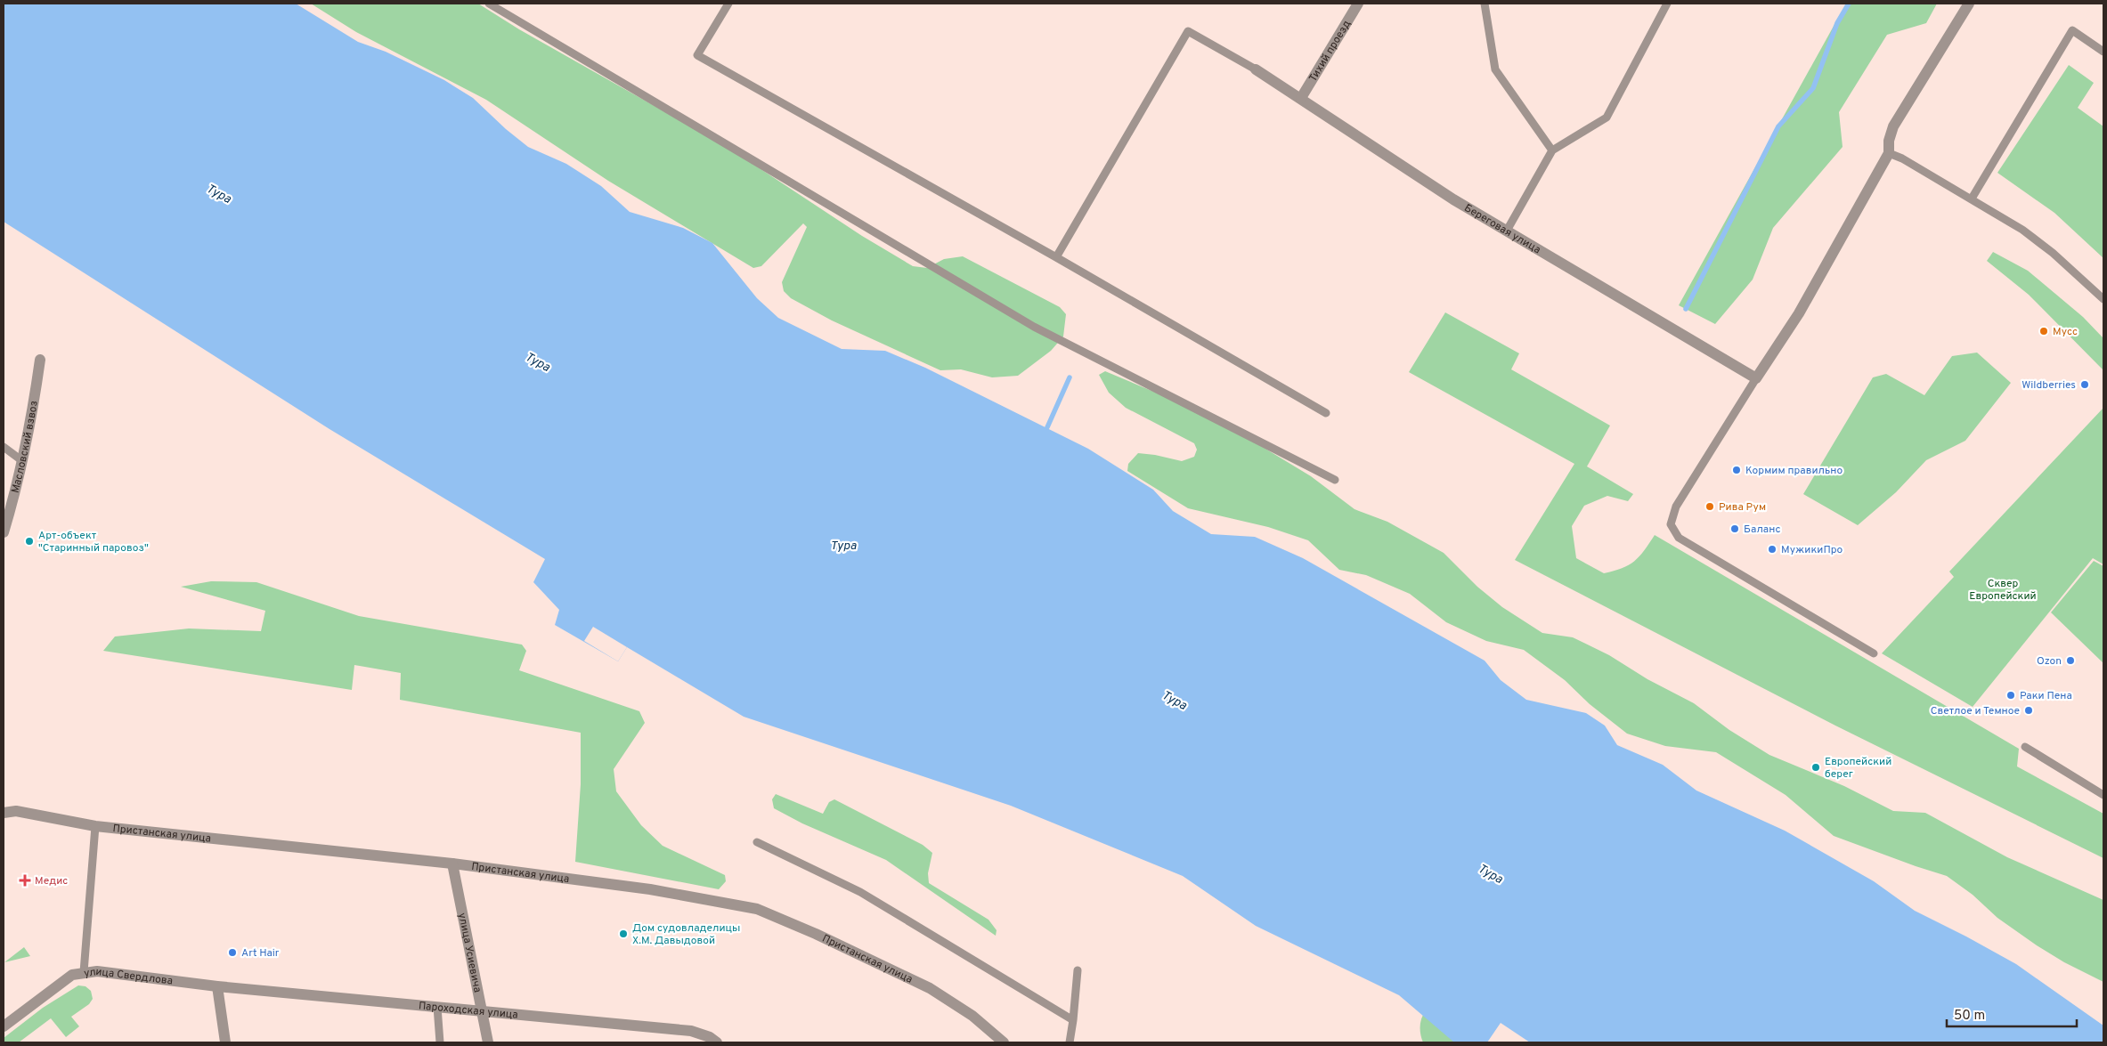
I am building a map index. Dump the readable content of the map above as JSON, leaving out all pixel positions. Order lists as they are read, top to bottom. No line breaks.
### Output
{"streets":{"street":["Тихий проезд","Береговая улица","Масловский взвоз","Пристанская улица","улица Усиевича","улица Свердлова","Пароходская улица"]},"crossings":[["Тихий проезд","Береговая улица"],["Пристанская улица","улица Усиевича"],["улица Усиевича","Пароходская улица"],["улица Свердлова","Пароходская улица"]],"water":["Тура"],"parks":["Сквер Европейский"],"places":{"other":["Мусс","Wildberries","Кормим правильно","Рива Рум","Баланс","Арт-объект \"Старинный паровоз\"","МужикиПро","Ozon","Раки Пена","Светлое и Темное","Европейский берег","Дом судовладелицы Х.М. Давыдовой","Art Hair"],"health":["Медис"]},"scale_bar":"50 m"}
